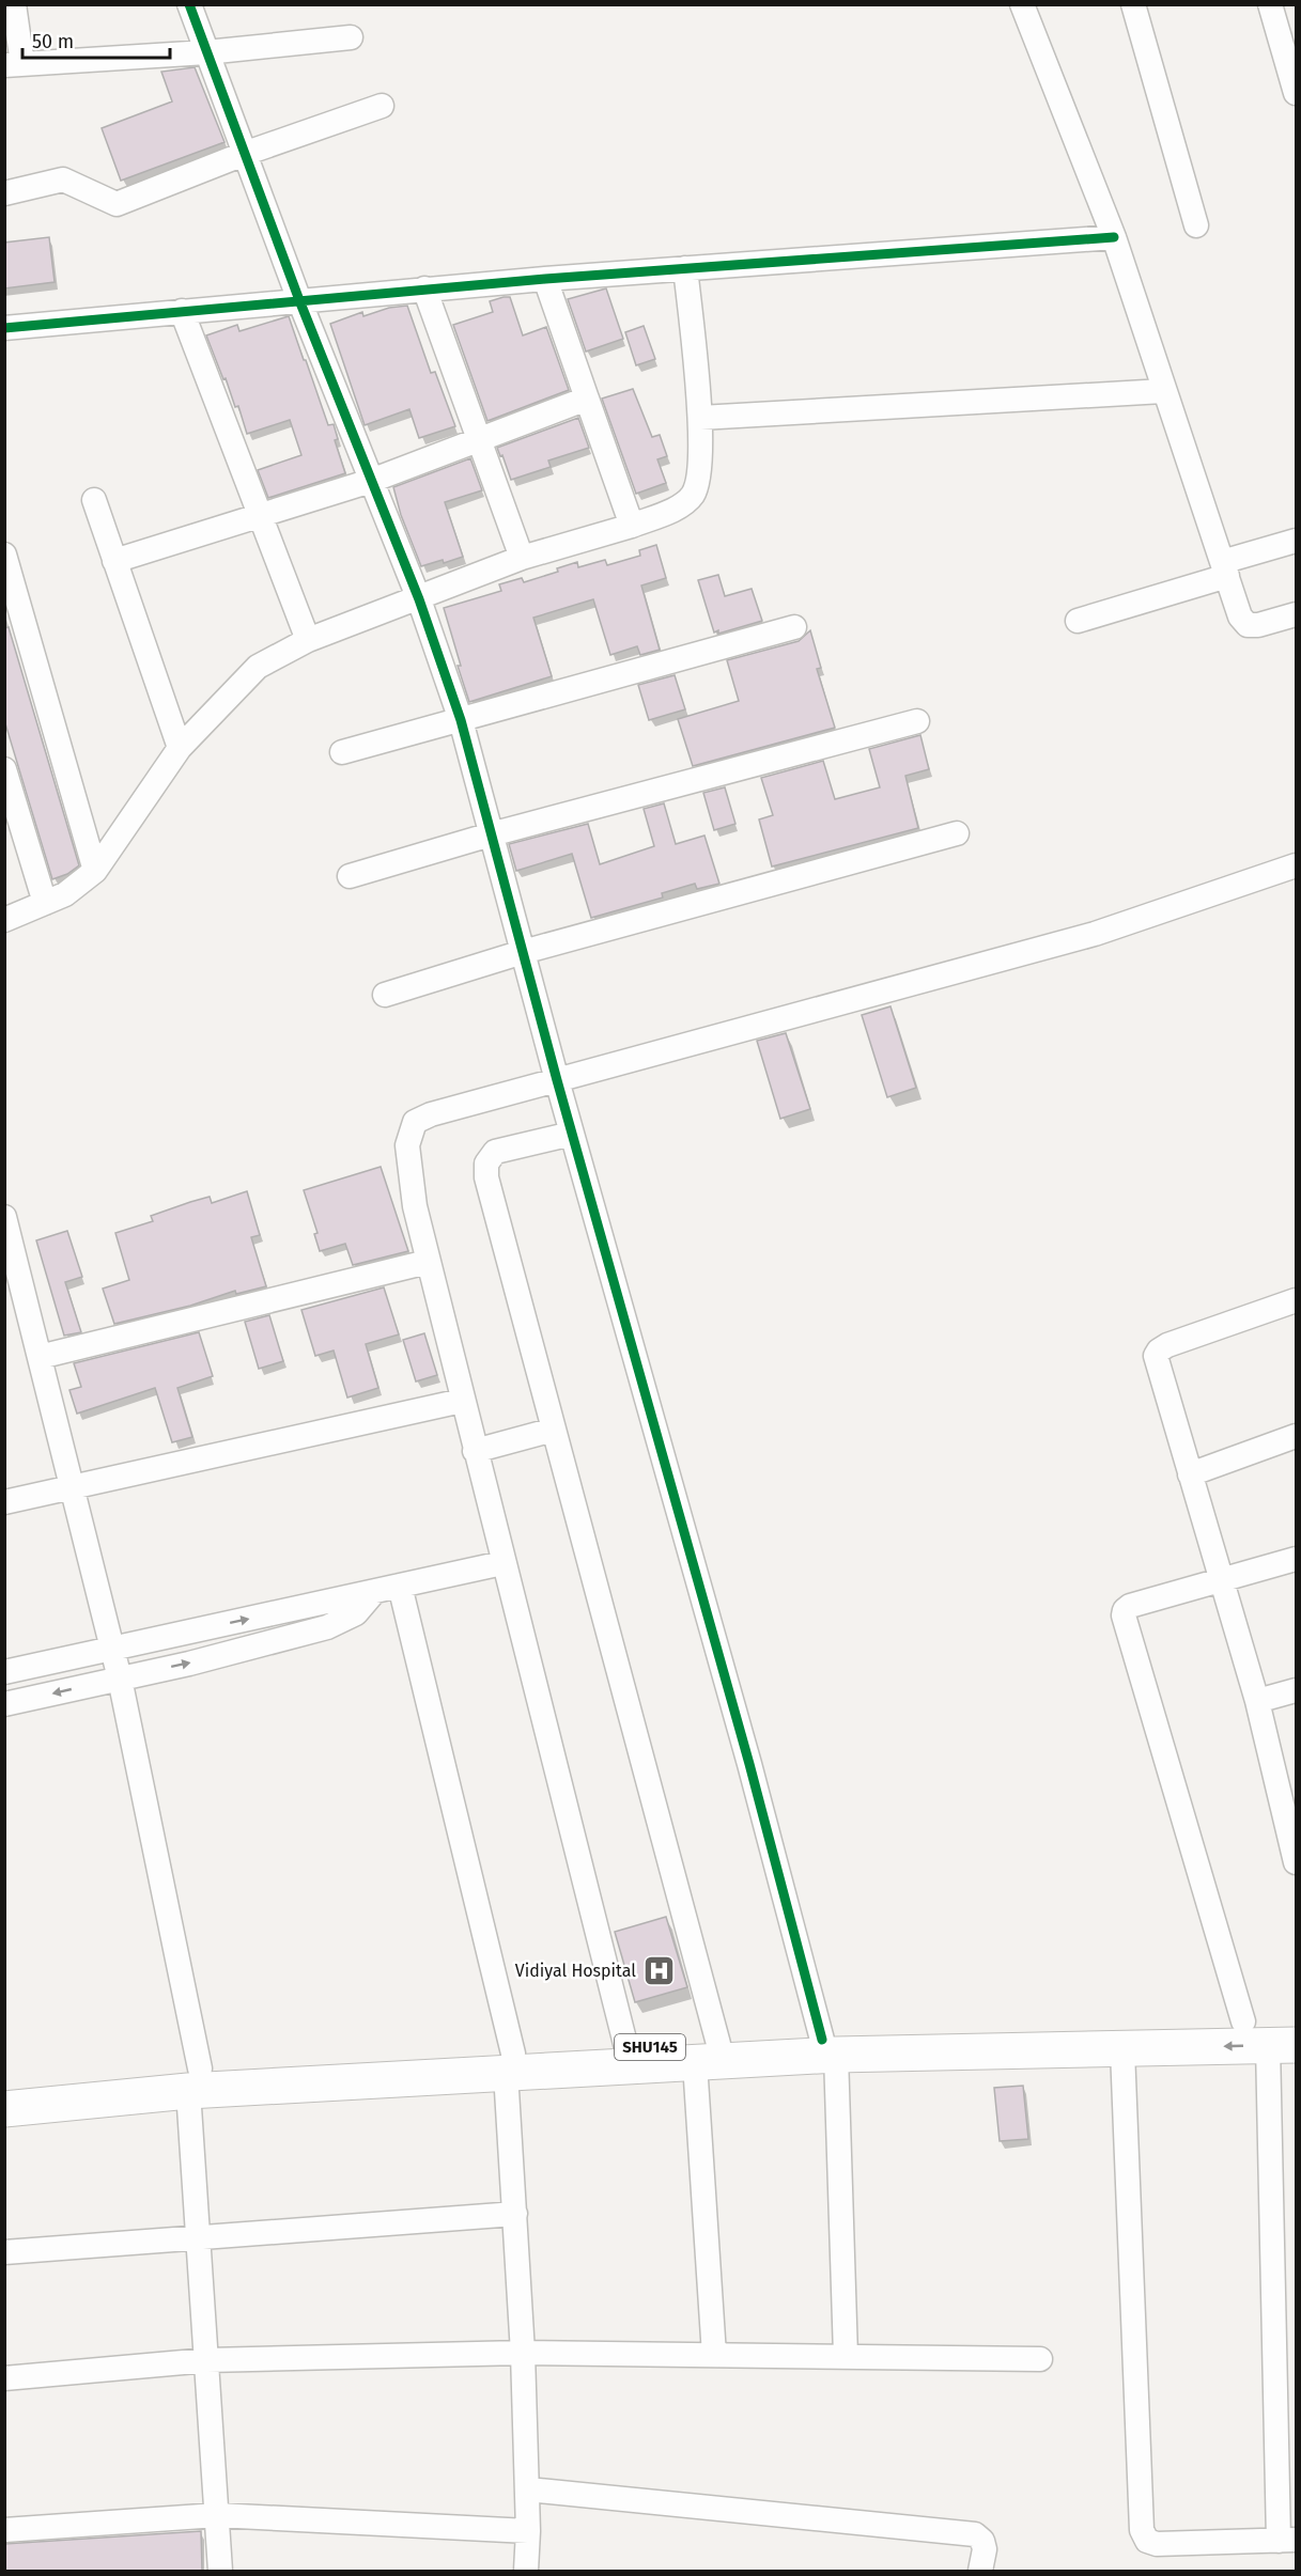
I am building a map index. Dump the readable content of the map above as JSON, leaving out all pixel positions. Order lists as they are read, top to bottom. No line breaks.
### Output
{"streets":{"main road":["SHU145"]},"places":{"hospital":["Vidiyal Hospital"]},"scale_bar":"50 m"}
